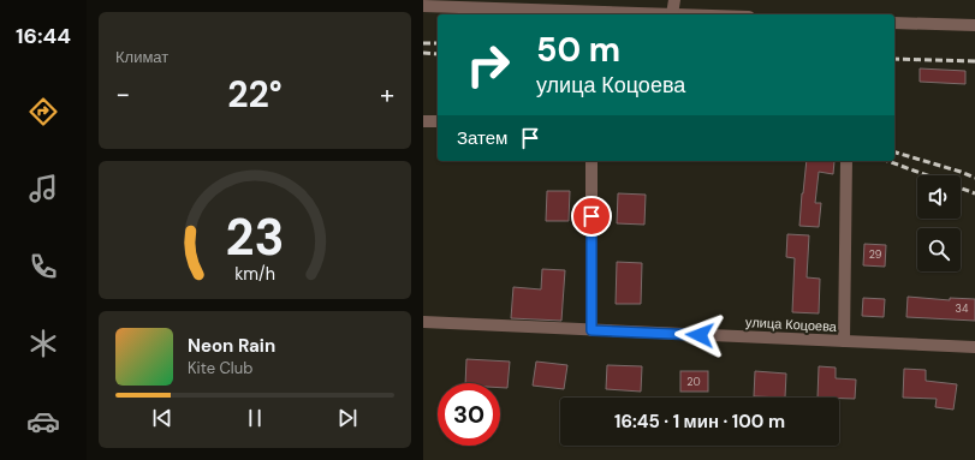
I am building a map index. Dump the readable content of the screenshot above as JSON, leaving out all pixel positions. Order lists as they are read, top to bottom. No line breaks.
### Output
{"streets":{"street":["улица Коцоева"]},"house_numbers":["29","34","20"],"page":{"tabs":"16:44","tile":"Климат","turn":["50 m","улица Коцоева"],"heat":["−","22°","+"],"then":"Затем","song":["Neon Rain","Kite Club"],"limit":"30","trip":"16:45 · 1 мин · 100 m","gauge":["23","km/h"]}}
